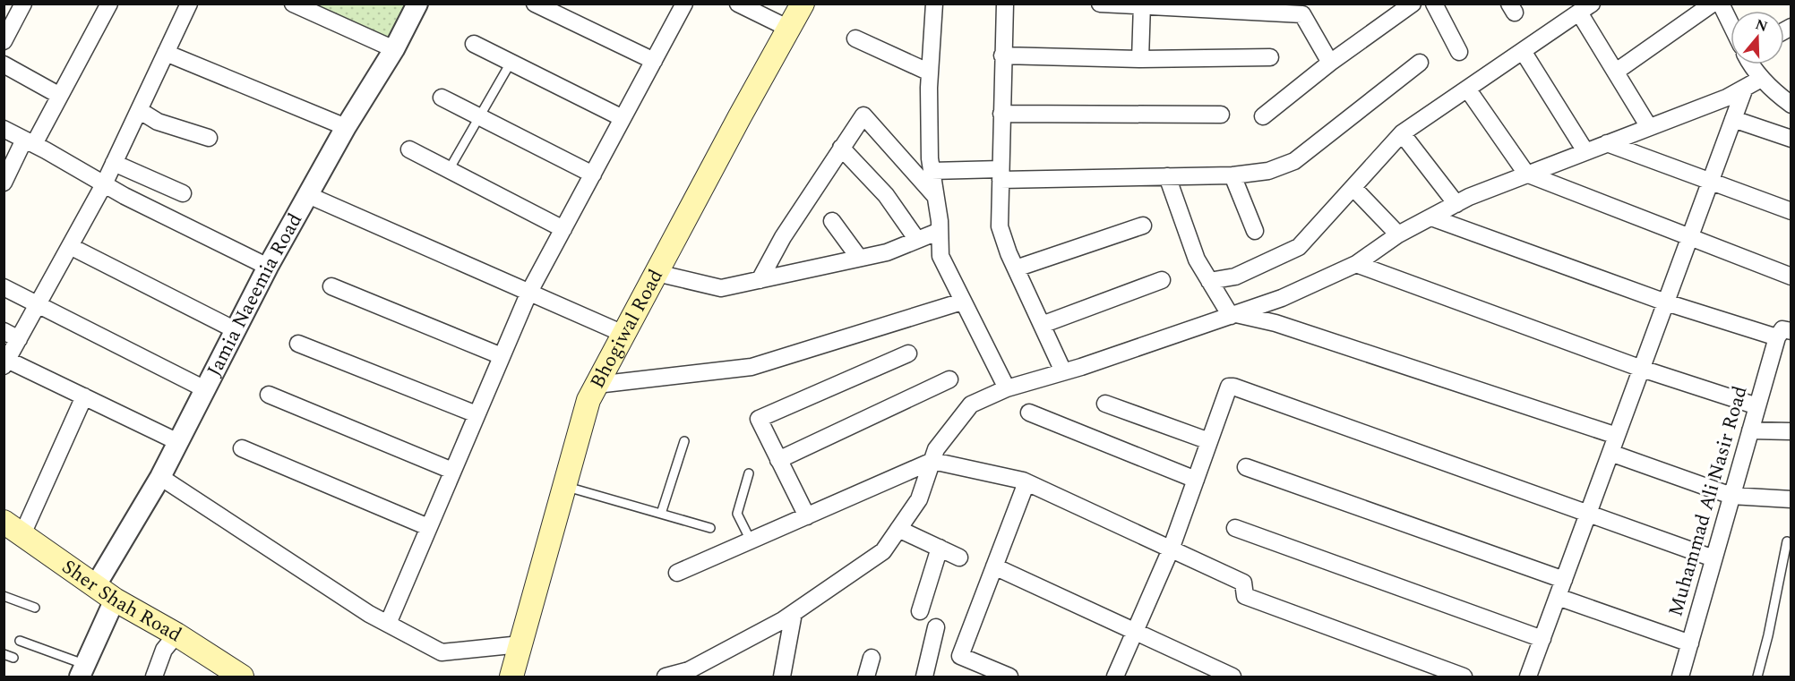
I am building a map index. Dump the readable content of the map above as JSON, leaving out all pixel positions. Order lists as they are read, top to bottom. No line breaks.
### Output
{"streets":{"main road":["Bhogiwal Road","Sher Shah Road"],"street":["Jamia Naeemia Road","Muhammad Ali Nasir Road"]},"crossings":[["Jamia Naeemia Road","Sher Shah Road"]],"north":"top"}
